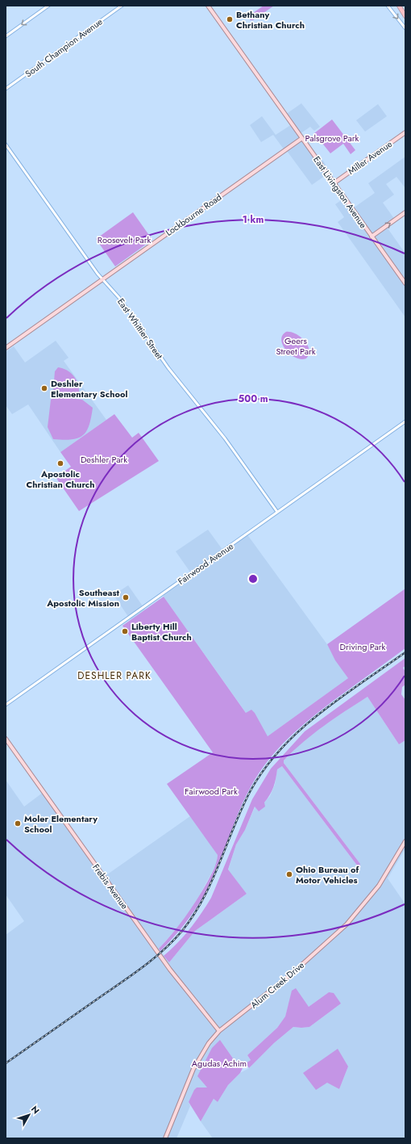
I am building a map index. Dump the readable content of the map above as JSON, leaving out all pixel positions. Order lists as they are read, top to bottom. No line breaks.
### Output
{"streets":{"main road":["Miller Avenue","East Livingston Avenue","Lockbourne Road","Frebis Avenue","Alum Creek Drive"],"street":["South Champion Avenue","East Whittier Street","Fairwood Avenue"]},"crossings":[["Miller Avenue","East Livingston Avenue"],["East Livingston Avenue","Lockbourne Road"],["Lockbourne Road","East Whittier Street"],["East Whittier Street","Fairwood Avenue"],["Frebis Avenue","Alum Creek Drive"]],"districts":["DESHLER PARK"],"parks":["Palsgrove Park","Roosevelt Park","Geers Street Park","Deshler Park","Driving Park","Fairwood Park","Agudas Achim"],"places":["Bethany Christian Church","Deshler Elementary School","Apostolic Christian Church","Southeast Apostolic Mission","Liberty Hill Baptist Church","Moler Elementary School","Ohio Bureau of Motor Vehicles"],"north":"top right","rings":["1 km","500 m"]}
